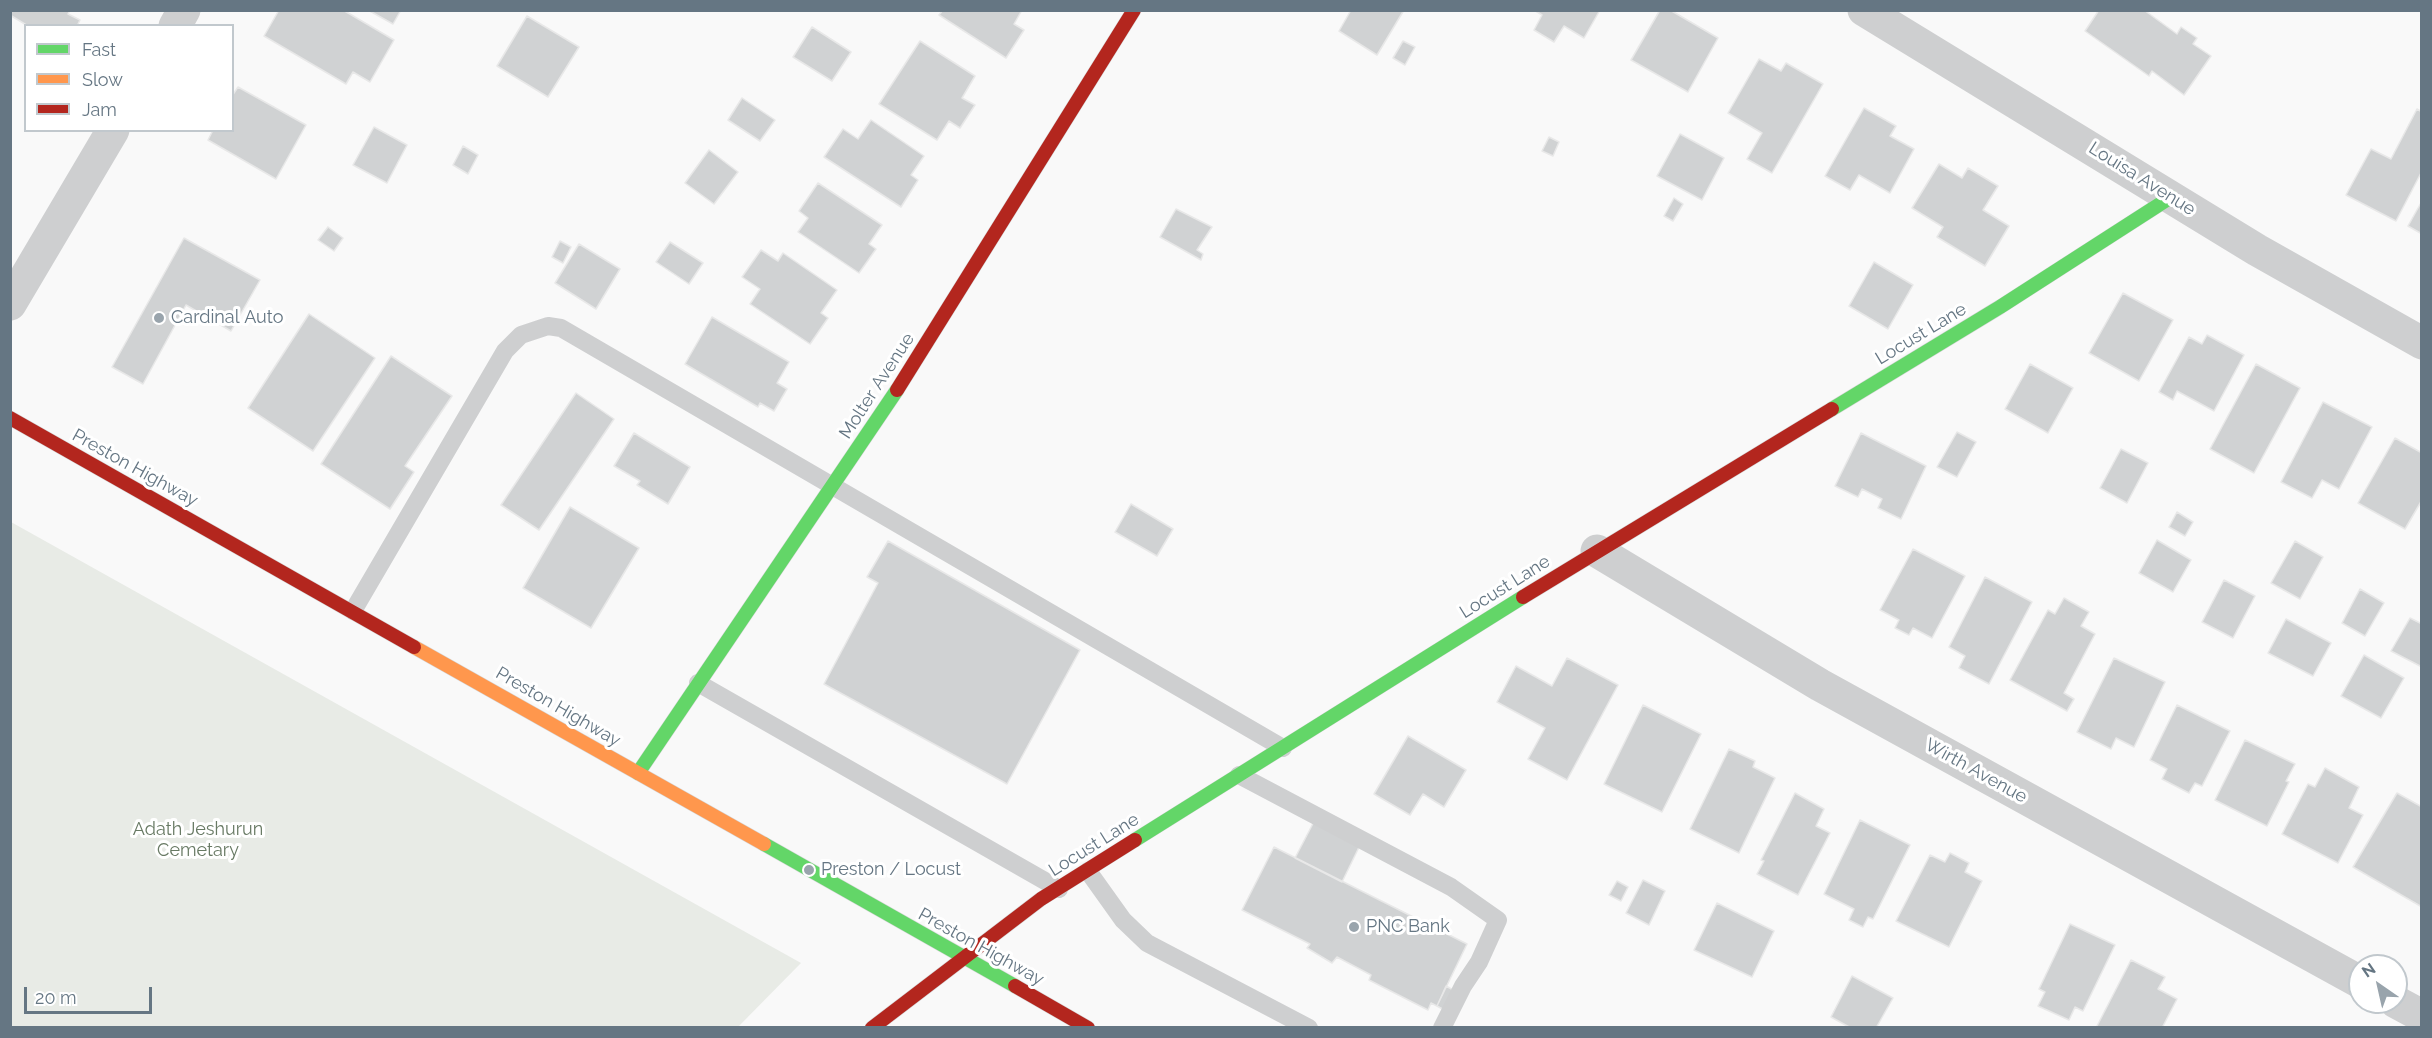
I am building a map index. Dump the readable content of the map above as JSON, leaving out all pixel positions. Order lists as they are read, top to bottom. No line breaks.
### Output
{"streets":{"street":["Louisa Avenue","Locust Lane","Molter Avenue","Preston Highway","Wirth Avenue"]},"crossings":[["Louisa Avenue","Locust Lane"],["Locust Lane","Preston Highway"],["Locust Lane","Wirth Avenue"],["Molter Avenue","Preston Highway"]],"parks":["Adath Jeshurun Cemetary"],"places":["Cardinal Auto","Preston / Locust","PNC Bank"],"legend":["Fast","Slow","Jam"],"scale_bar":"20 m","north":"top left"}
